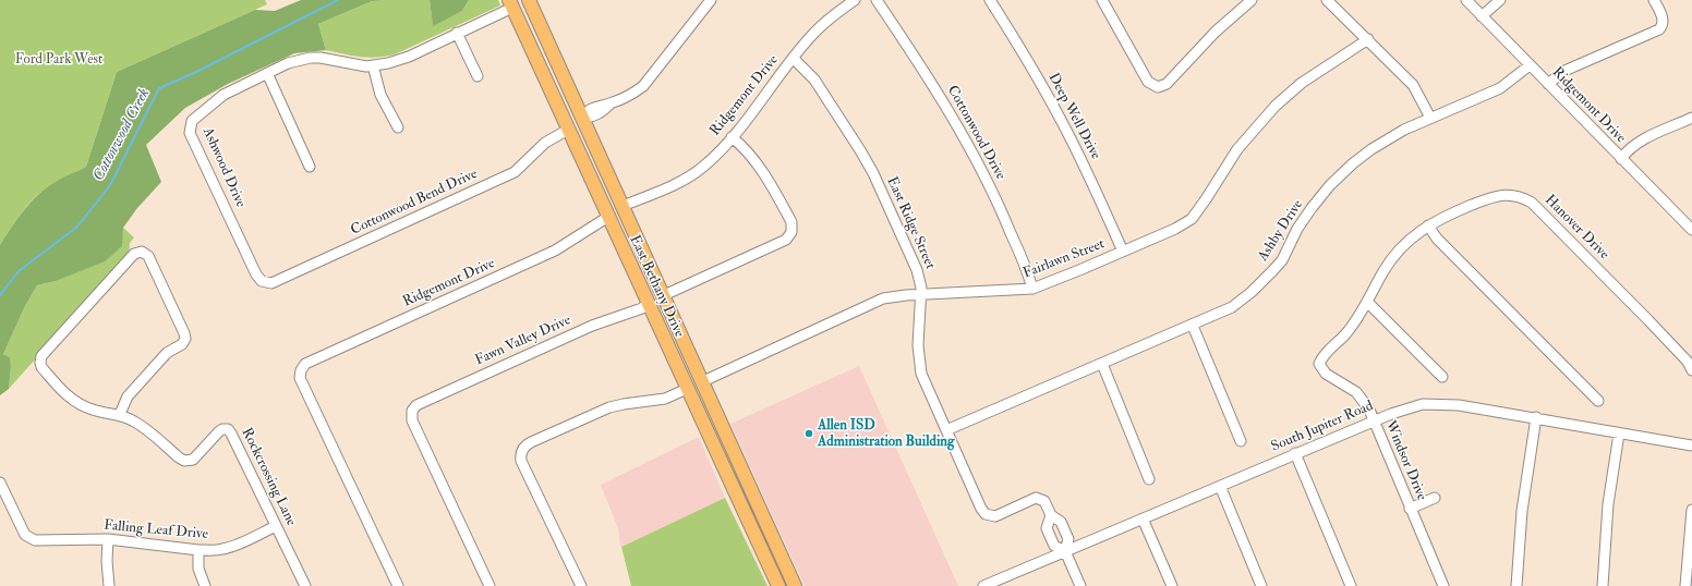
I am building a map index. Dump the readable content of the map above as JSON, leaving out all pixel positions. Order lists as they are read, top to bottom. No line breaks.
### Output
{"streets":{"main road":["East Bethany Drive"],"street":["Ridgemont Drive","Deep Well Drive","Cottonwood Drive","Ashwood Drive","Cottonwood Bend Drive","East Ridge Street","Hanover Drive","Ashby Drive","Fairlawn Street","Fawn Valley Drive","South Jupiter Road","Windsor Drive","Rockcrossing Lane","Falling Leaf Drive"]},"crossings":[["Ridgemont Drive","East Ridge Street"],["Ridgemont Drive","Ashby Drive"],["Ridgemont Drive","East Bethany Drive"],["Deep Well Drive","Fairlawn Street"],["Cottonwood Drive","Fairlawn Street"],["Ashwood Drive","Cottonwood Bend Drive"],["Ashwood Drive","East Bethany Drive"],["Cottonwood Bend Drive","East Bethany Drive"],["East Ridge Street","Ashby Drive"],["East Ridge Street","Fairlawn Street"],["Hanover Drive","Windsor Drive"],["Fairlawn Street","East Bethany Drive"],["East Bethany Drive","Fawn Valley Drive"],["South Jupiter Road","Windsor Drive"],["Rockcrossing Lane","Falling Leaf Drive"]],"water":["Cottonwood Creek"],"parks":["Ford Park West"],"places":["Allen ISD Administration Building"]}
